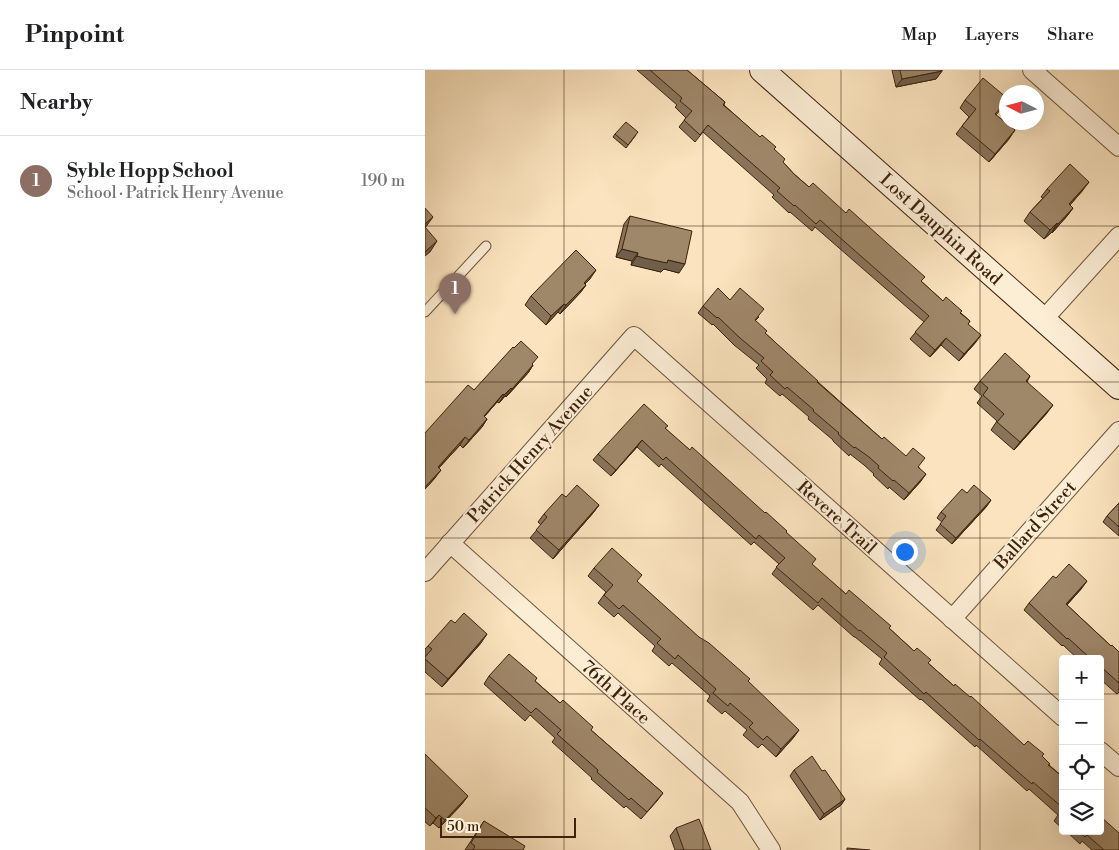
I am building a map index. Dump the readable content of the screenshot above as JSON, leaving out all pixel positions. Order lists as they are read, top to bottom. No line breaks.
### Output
{"streets":{"street":["Lost Dauphin Road","Patrick Henry Avenue","Revere Trail","Ballard Street","76th Place"]},"crossings":[["Patrick Henry Avenue","Revere Trail"],["Patrick Henry Avenue","76th Place"],["Revere Trail","Ballard Street"]],"scale_bar":"50 m","north":"left","page":{"header":"Pinpoint","nav":["Map","Layers","Share"],"heading":"Nearby","list":[{"mark":"1","name":"Syble Hopp School","note":"School · Patrick Henry Avenue","value":"190 m"}],"pins":"1","map_buttons":["+","−"],"scale":"50 m"}}
